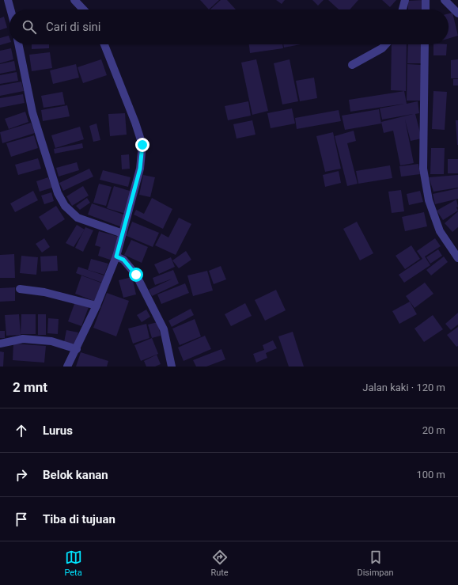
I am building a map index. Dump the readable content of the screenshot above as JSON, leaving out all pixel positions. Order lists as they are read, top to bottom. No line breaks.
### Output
{"page":{"search":"Cari di sini","heading":["2 mnt","Jalan kaki · 120 m"],"list":[["Lurus","20 m"],["Belok kanan","100 m"],"Tiba di tujuan"],"nav":["Peta","Rute","Disimpan"]}}
